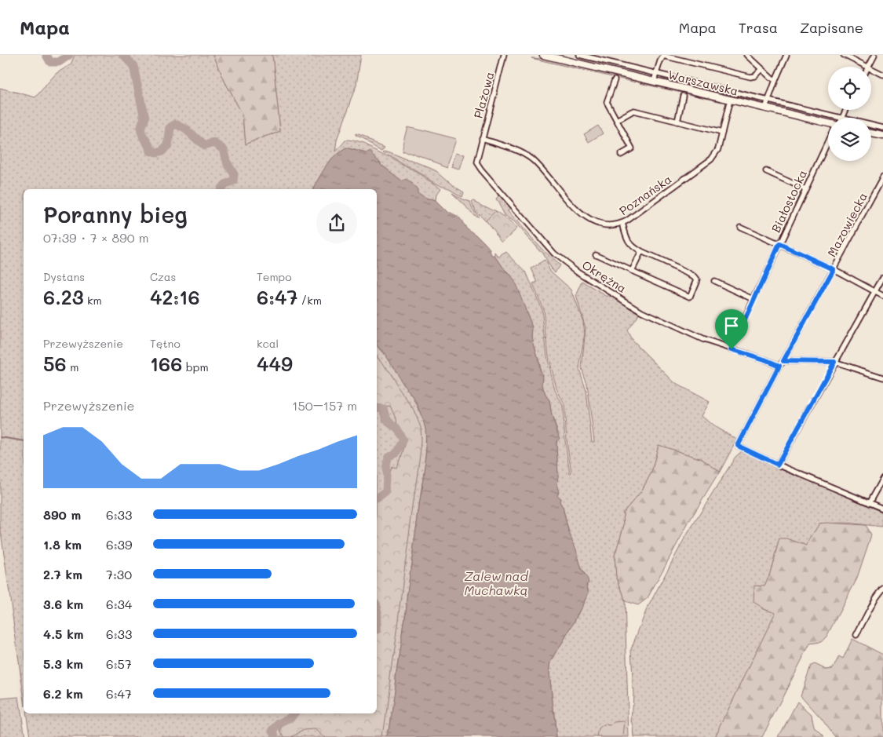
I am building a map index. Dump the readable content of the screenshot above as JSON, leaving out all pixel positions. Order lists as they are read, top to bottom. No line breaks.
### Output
{"streets":{"main road":["Warszawska"],"street":["Plażowa","Poznańska","Białostocka","Mazowiecka","Okrężna"]},"crossings":[["Warszawska","Poznańska"],["Plażowa","Poznańska"],["Plażowa","Okrężna"],["Poznańska","Okrężna"],["Białostocka","Okrężna"],["Mazowiecka","Okrężna"]],"water":["Zalew nad Muchawką"],"page":{"header":"Mapa","nav":["Mapa","Trasa","Zapisane"],"heading":["Poranny bieg","07:39 · 7 × 890 m"],"stats":[["Dystans","6.23 km"],["Czas","42:16"],["Tempo","6:47 /km"],["Przewyższenie","56 m"],["Tętno","166 bpm"],["kcal","449"]],"chart":["Przewyższenie","150–157 m"],"list":[{"name":"890 m","note":"6:33"},{"name":"1.8 km","note":"6:39"},{"name":"2.7 km","note":"7:30"},{"name":"3.6 km","note":"6:34"},{"name":"4.5 km","note":"6:33"},{"name":"5.3 km","note":"6:57"},{"name":"6.2 km","note":"6:47"}]}}
